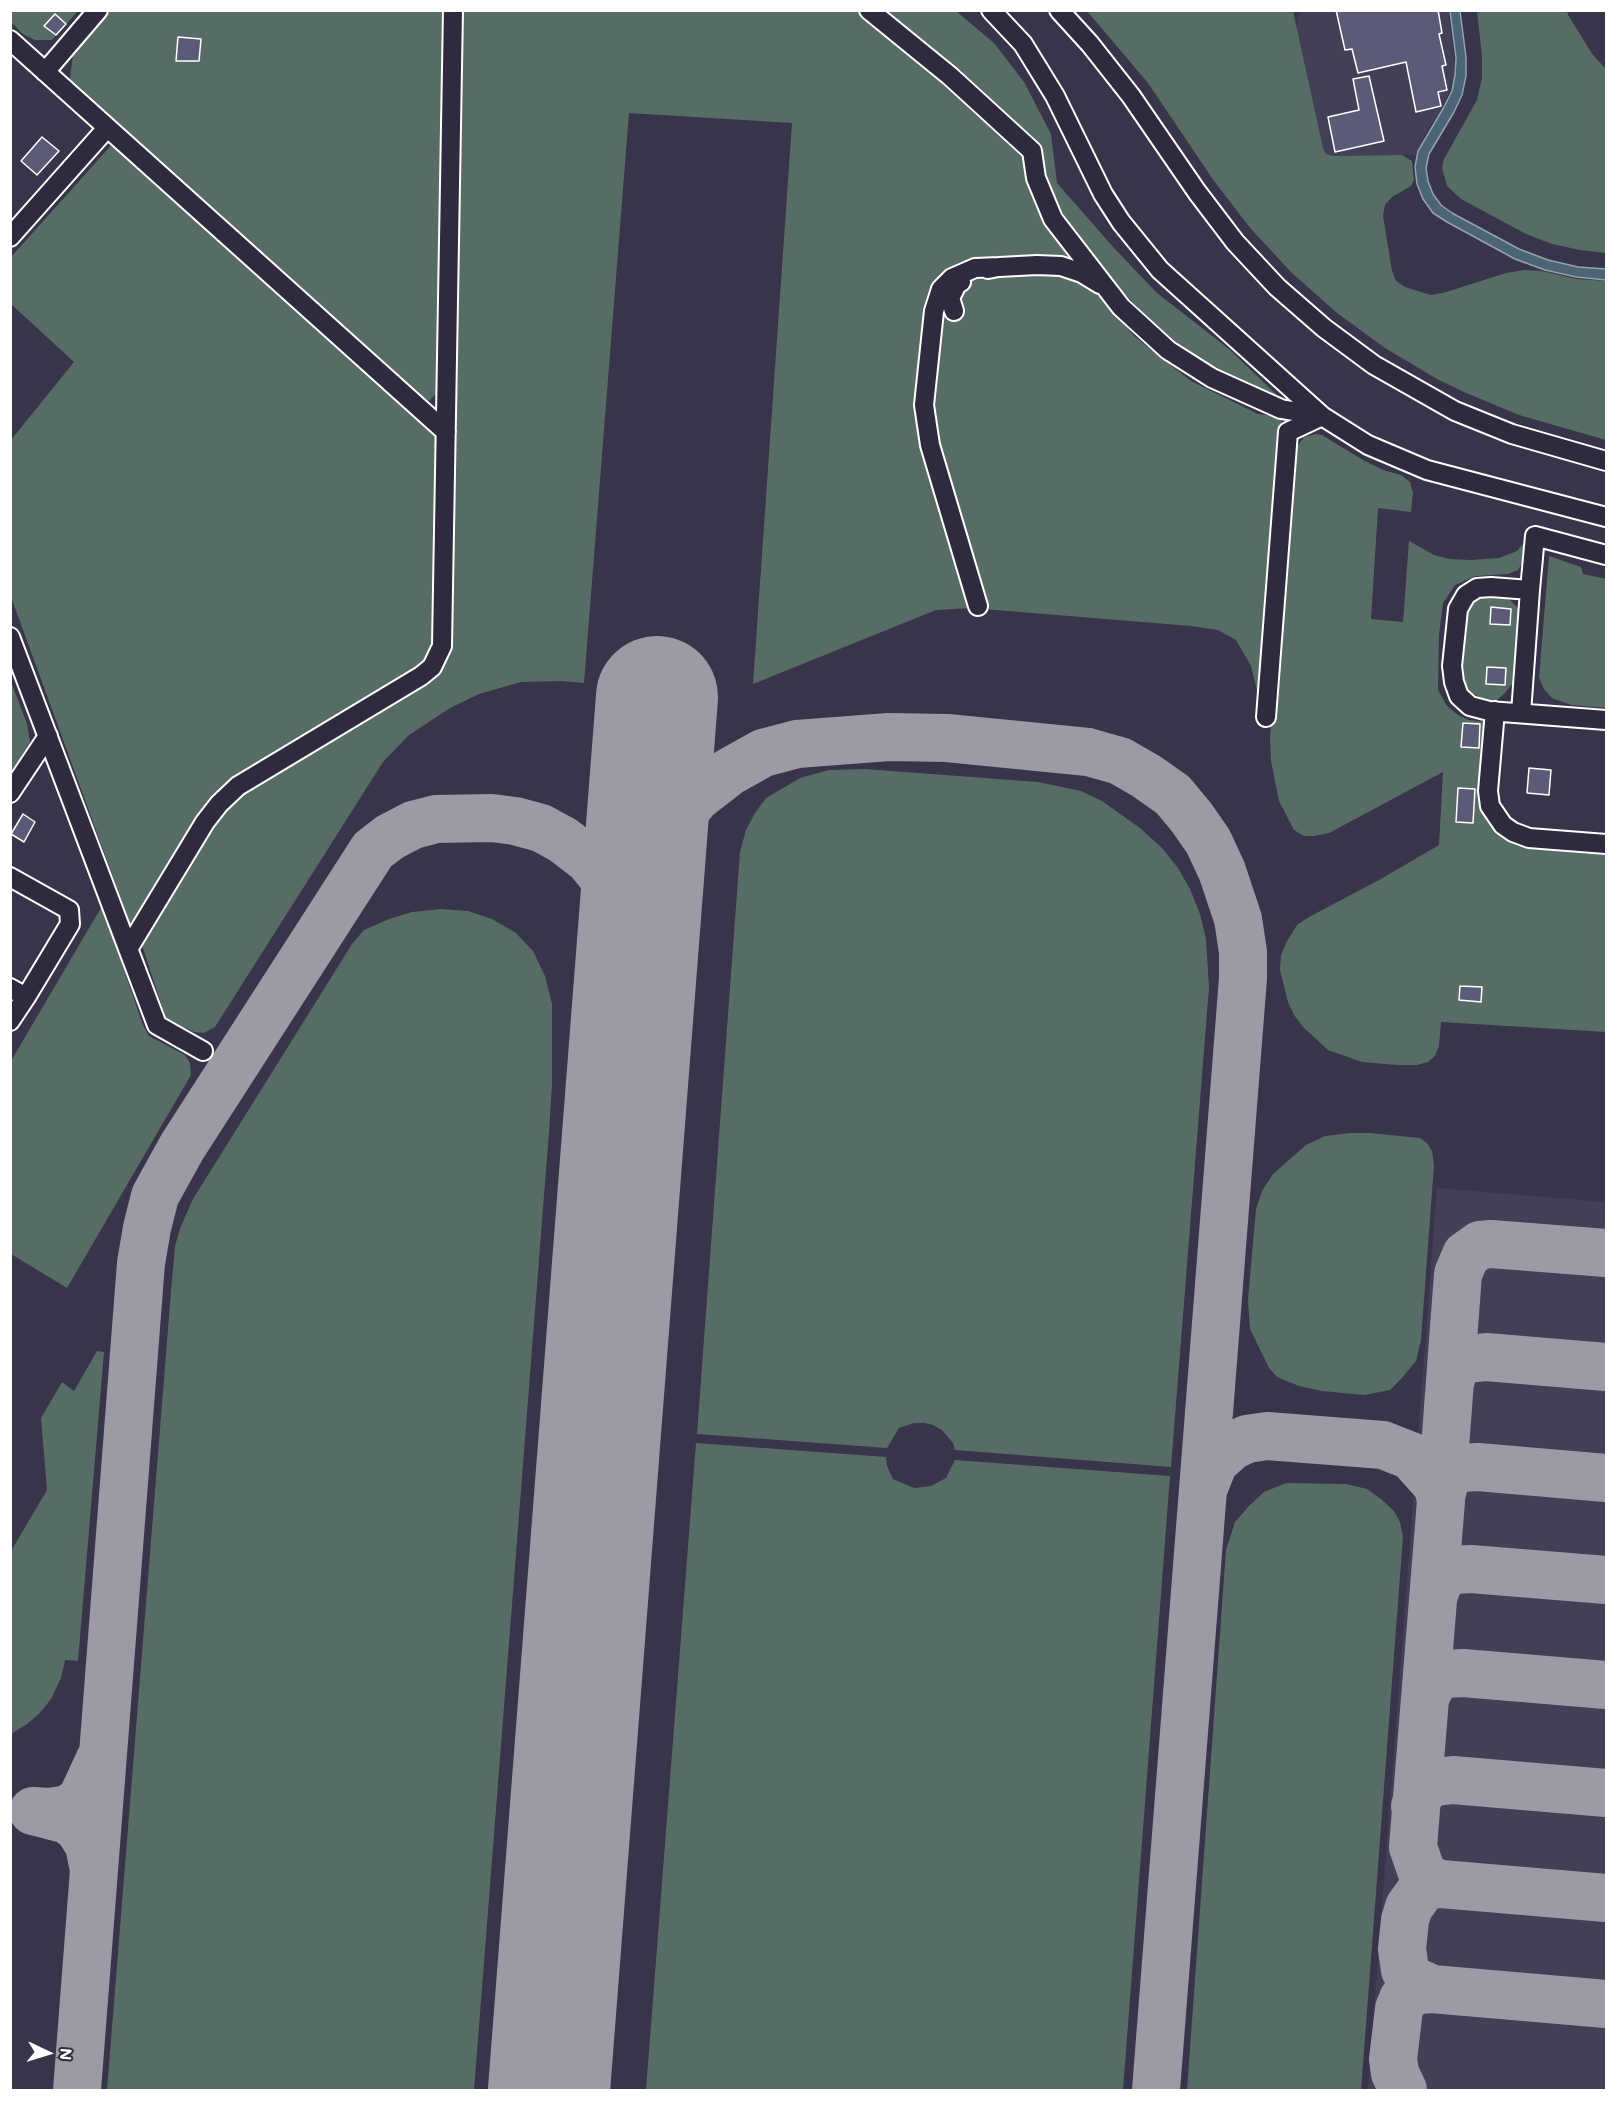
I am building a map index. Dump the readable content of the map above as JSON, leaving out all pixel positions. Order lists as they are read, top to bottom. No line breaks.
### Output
{"north":"right"}
